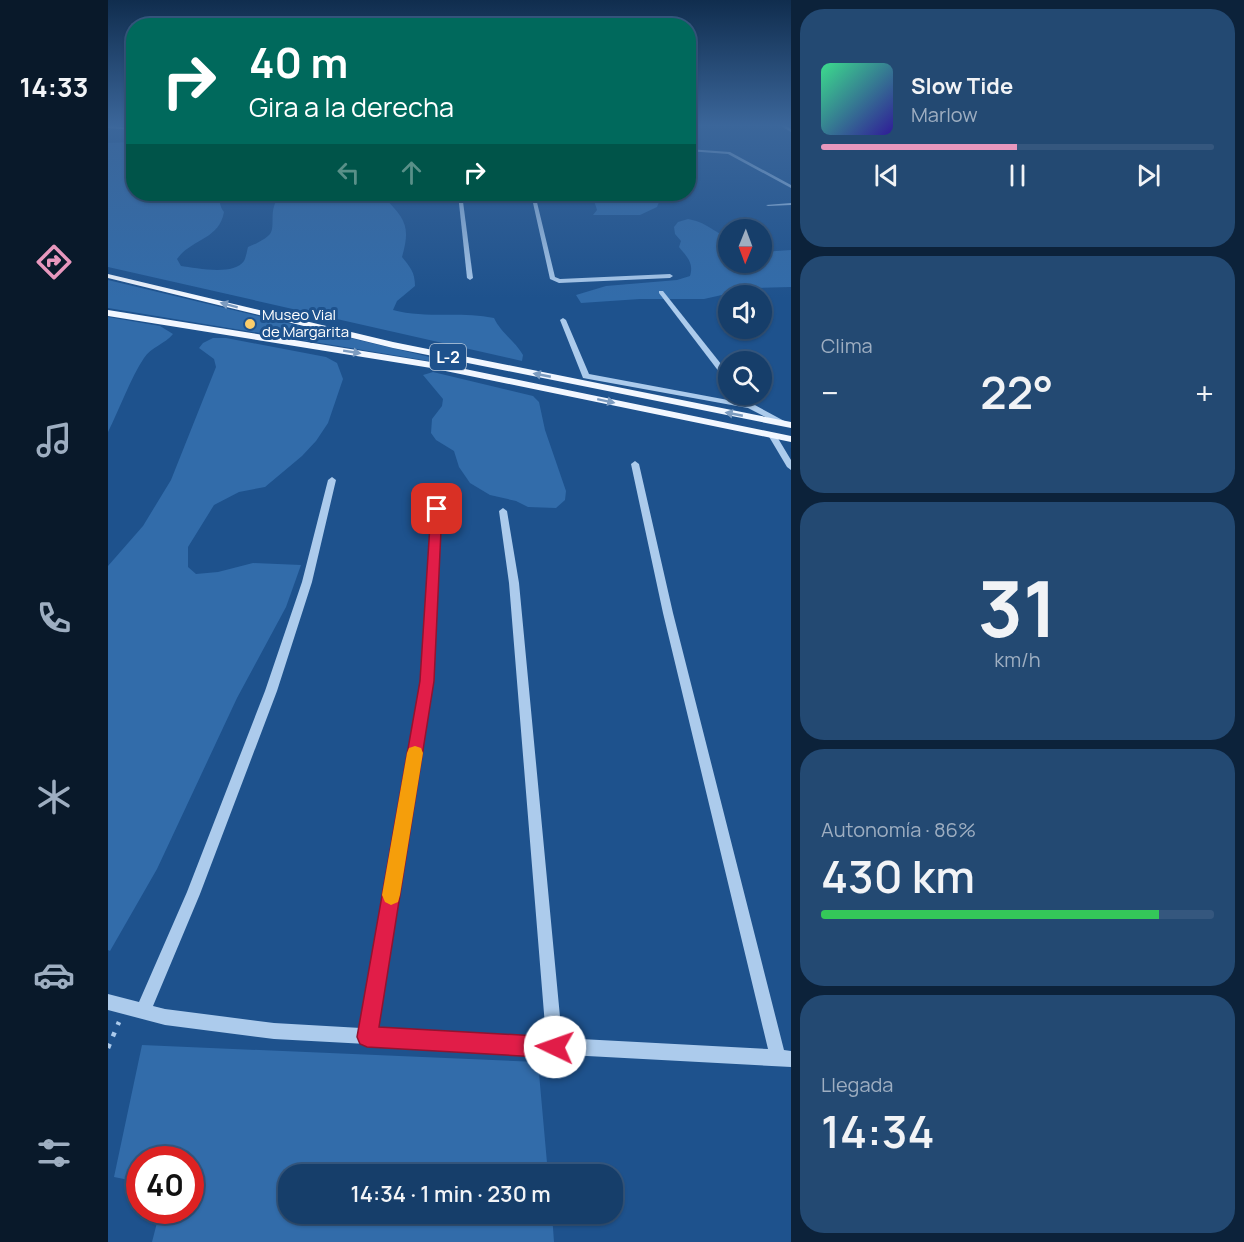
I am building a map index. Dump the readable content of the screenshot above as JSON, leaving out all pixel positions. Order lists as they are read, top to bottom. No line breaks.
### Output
{"streets":{"main road":["L-2"]},"places":["Museo Vial de Margarita"],"north":"bottom","page":{"tabs":"14:33","turn":["40 m","Gira a la derecha"],"song":["Slow Tide","Marlow"],"tile":["Clima",["31","km/h"],["Autonomía · 86%","430 km"],["Llegada","14:34"]],"heat":["−","22°","+"],"limit":"40","trip":"14:34 · 1 min · 230 m"}}
